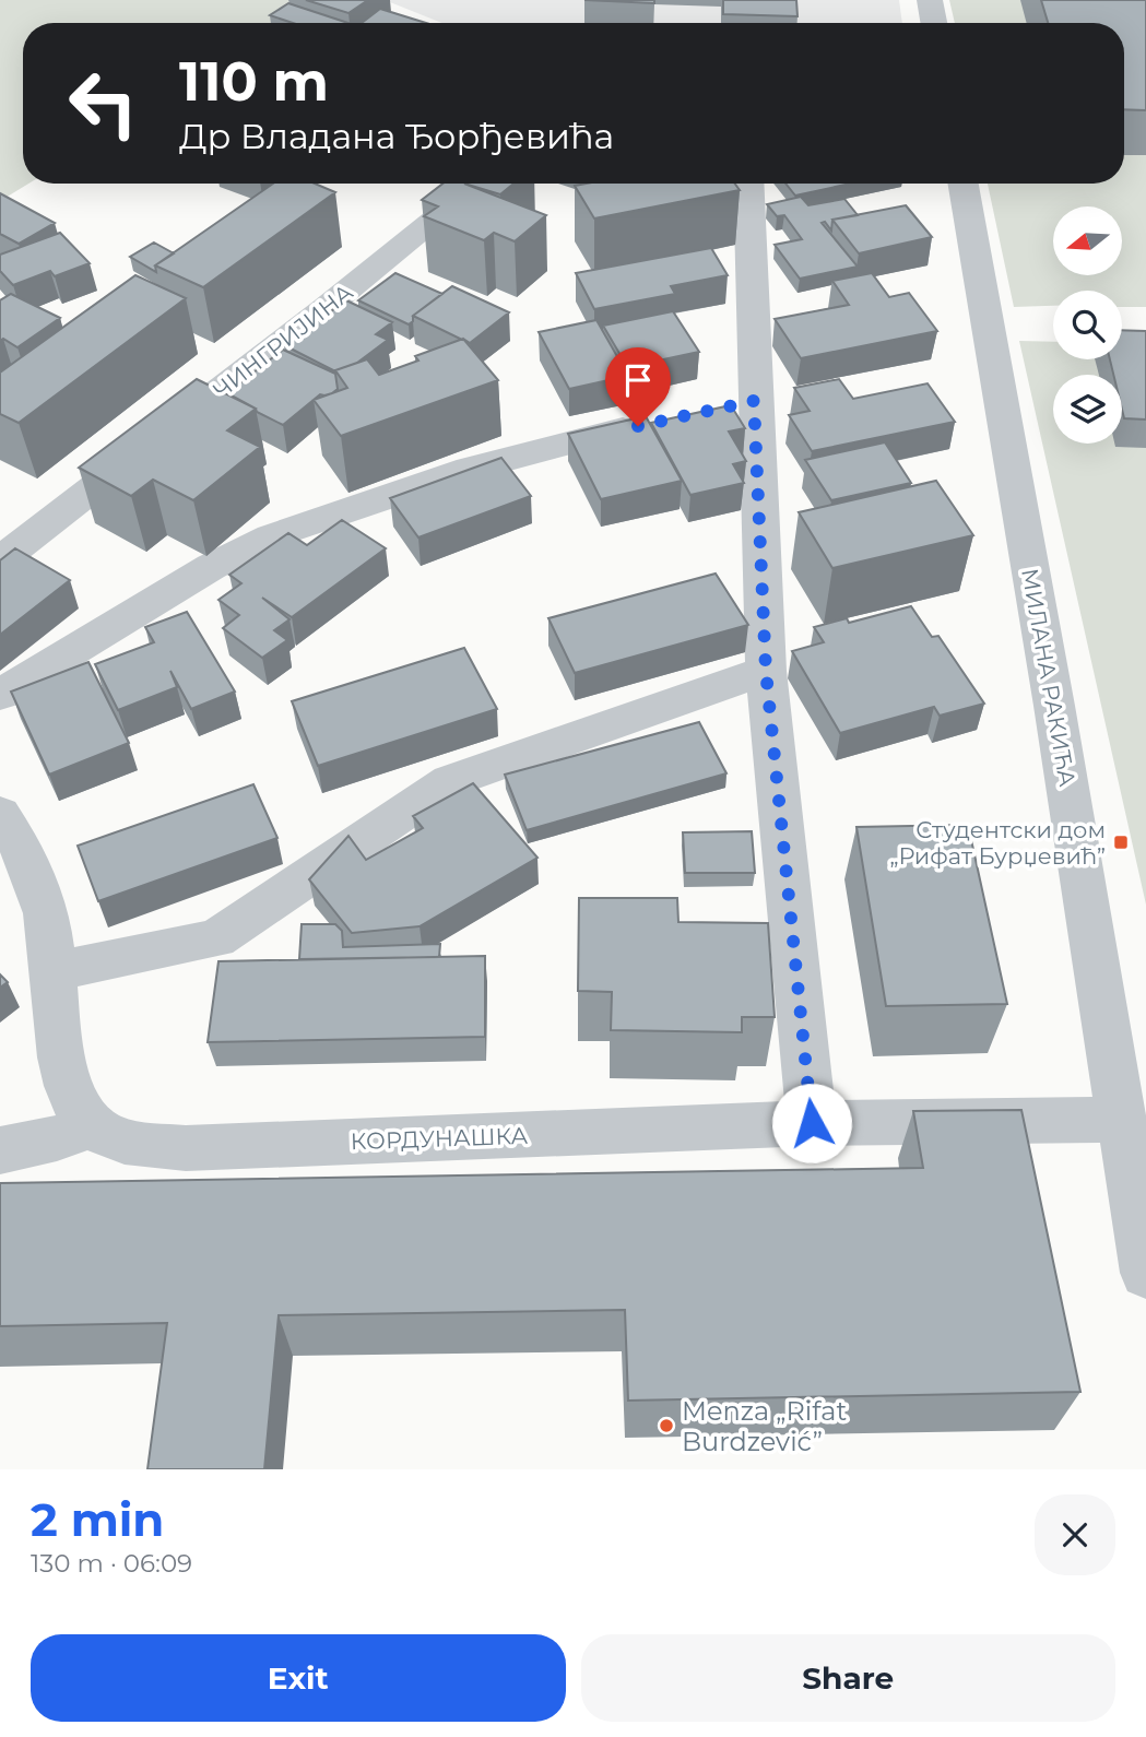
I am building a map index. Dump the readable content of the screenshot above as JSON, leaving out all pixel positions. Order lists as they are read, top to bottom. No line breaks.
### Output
{"streets":{"street":["ЧИНГРИЈИНА","МИЛАНА РАКИЋА","КОРДУНАШКА"]},"crossings":[["МИЛАНА РАКИЋА","КОРДУНАШКА"]],"places":{"transit":["Студентски дом „Рифат Бурџевић”"],"other":["Menza „Rifat Burdzević”"]},"north":"left","page":{"turn":["110 m","Др Владана Ђорђевића"],"heading":["2 min","130 m · 06:09"],"buttons":["Exit","Share"]}}
